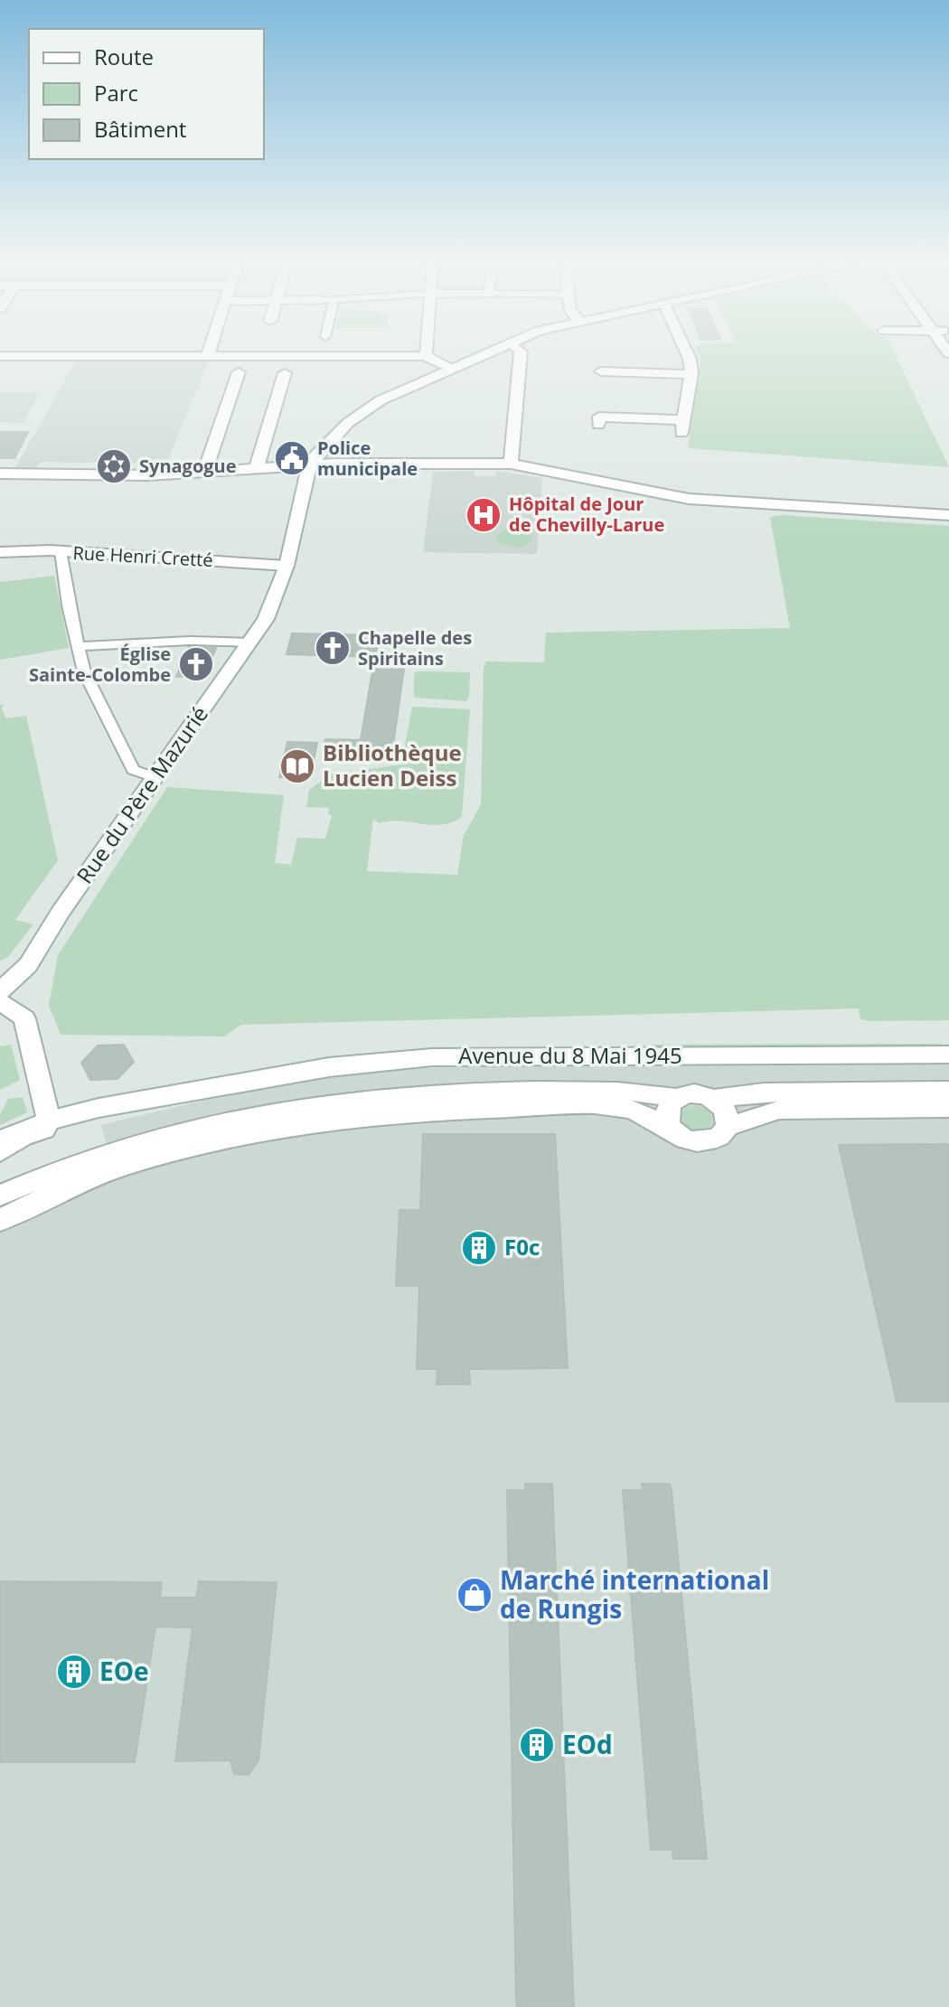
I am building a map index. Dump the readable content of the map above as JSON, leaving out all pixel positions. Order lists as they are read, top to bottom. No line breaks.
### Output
{"streets":{"street":["Rue Henri Cretté","Rue du Père Mazurié","Avenue du 8 Mai 1945"]},"crossings":[["Rue Henri Cretté","Rue du Père Mazurié"]],"places":{"public building":["Police municipale"],"synagogue":["Synagogue"],"hospital":["Hôpital de Jour de Chevilly-Larue"],"church":["Chapelle des Spiritains","Église Sainte-Colombe"],"library":["Bibliothèque Lucien Deiss"],"building":["F0c","EOe","EOd"],"shop":["Marché international de Rungis"]},"legend":["Route","Parc","Bâtiment"]}
